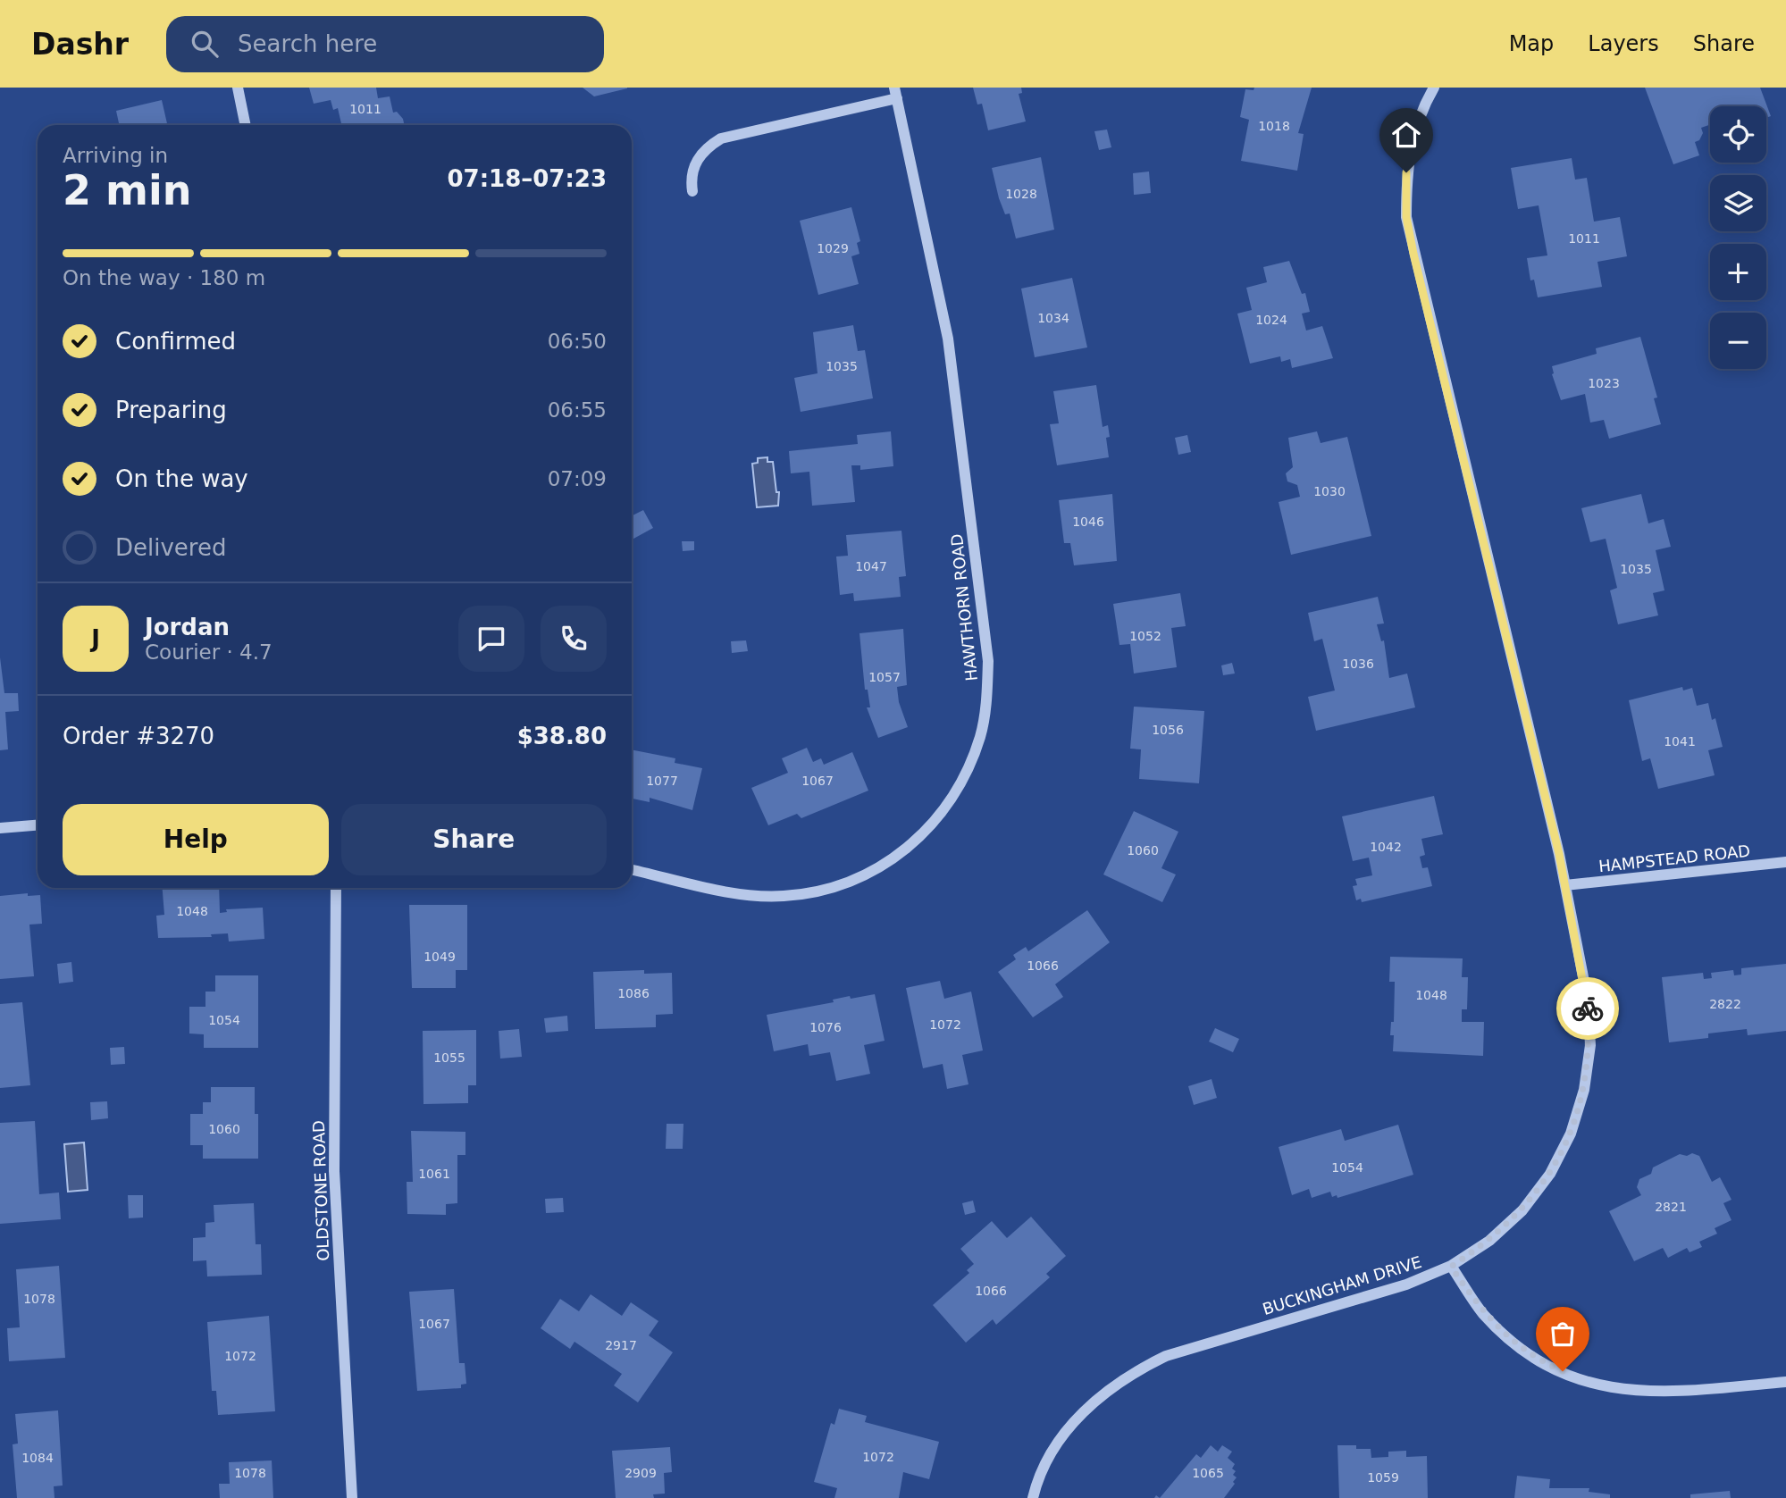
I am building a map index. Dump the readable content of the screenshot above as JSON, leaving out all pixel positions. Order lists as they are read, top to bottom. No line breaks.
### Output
{"streets":{"street":["HAWTHORN ROAD","HAMPSTEAD ROAD","OLDSTONE ROAD","BUCKINGHAM DRIVE"]},"crossings":[["HAMPSTEAD ROAD","BUCKINGHAM DRIVE"]],"house_numbers":["1011","1018","1028","1011","1029","1034","1024","1035","1023","1030","1046","1047","1035","1052","1036","1057","1056","1041","1077","1067","1042","1060","1048","1049","1066","1086","1048","2822","1054","1072","1076","1055","1060","1054","1061","2821","1066","1078","1067","2917","1072","1072","1084","1078","2909","1065","1059"],"page":{"header":"Dashr","search":"Search here","nav":["Map","Layers","Share"],"map_buttons":["+","−"],"heading":["2 min","Arriving in","07:18–07:23"],"panel":["Jordan","Courier · 4.7","Order #3270","$38.80"],"bar":"On the way · 180 m","list":[["Confirmed","06:50"],["Preparing","06:55"],["On the way","07:09"],"Delivered"],"round":"J","buttons":["Help","Share"]}}
